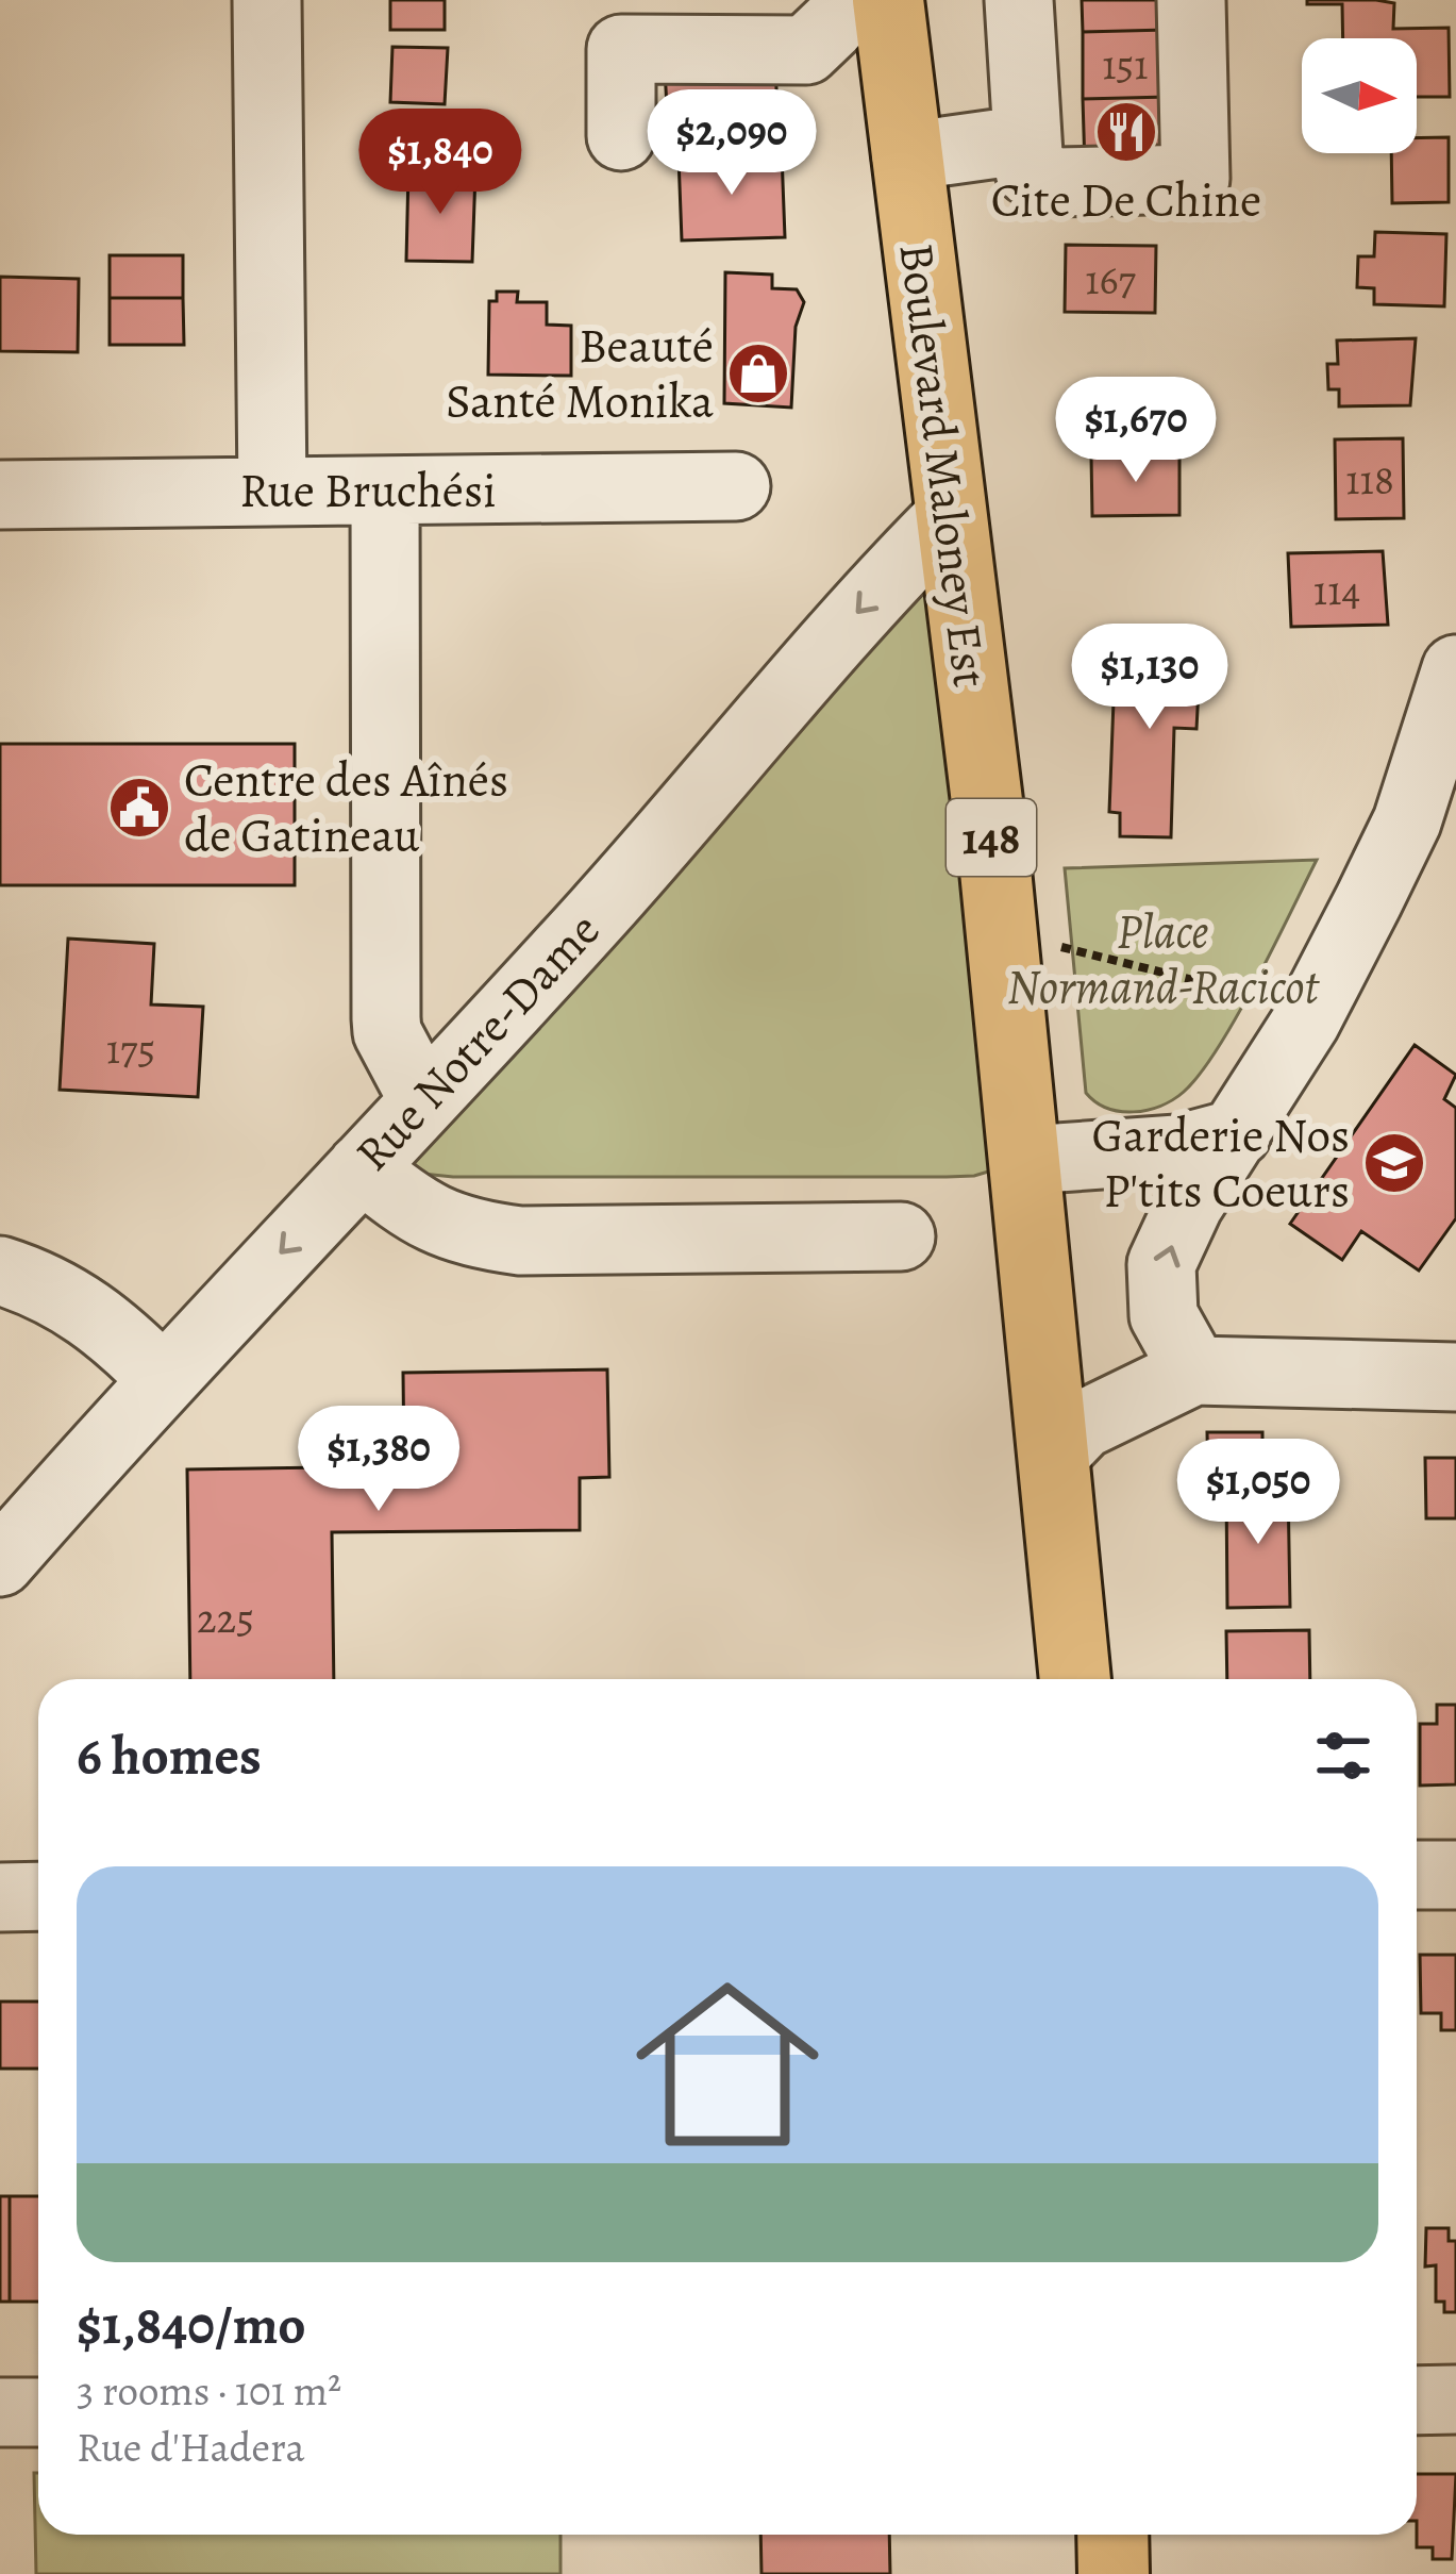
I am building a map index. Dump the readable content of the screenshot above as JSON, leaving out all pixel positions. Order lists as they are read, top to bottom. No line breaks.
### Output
{"streets":{"main road":["Boulevard Maloney Est","148"],"street":["Rue Bruchési","Rue Notre-Dame"]},"crossings":[["Boulevard Maloney Est","Rue Notre-Dame"]],"one_way":["Rue Notre-Dame"],"parks":["Place Normand-Racicot"],"places":{"restaurant":["Cite De Chine"],"shop":["Beauté Santé Monika"],"public building":["Centre des Aînés de Gatineau"],"school or university":["Garderie Nos P'tits Coeurs"]},"house_numbers":["151","167","118","114","175","225"],"north":"right","page":{"price":["$2,090","$1,840","$1,670","$1,130","$1,380","$1,050"],"heading":"6 homes","list":[{"name":"$1,840/mo","note":"3 rooms · 101 m² · Rue d'Hadera"}]}}
